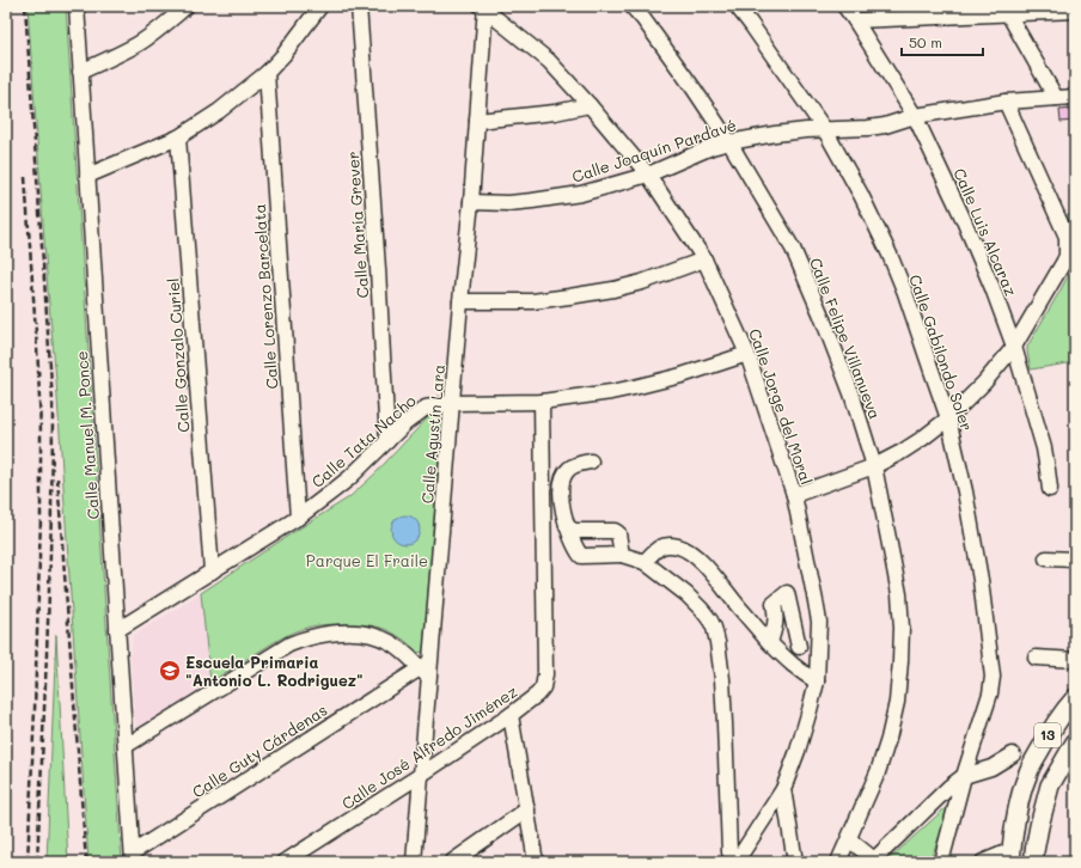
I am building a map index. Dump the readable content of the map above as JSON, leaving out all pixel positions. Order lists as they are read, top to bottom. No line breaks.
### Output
{"streets":{"main road":["13"],"street":["Calle Joaquín Pardavé","Calle María Grever","Calle Luis Alcaraz","Calle Lorenzo Barcelata","Calle Felipe Villanueva","Calle Gabilondo Soler","Calle Gonzalo Curiel","Calle Jorge del Moral","Calle Agustín Lara","Calle Manuel M. Ponce","Calle Tata Nacho","Calle José Alfredo Jiménez","Calle Guty Cárdenas"]},"crossings":[["Calle Joaquín Pardavé","Calle Luis Alcaraz"],["Calle Joaquín Pardavé","Calle Felipe Villanueva"],["Calle Joaquín Pardavé","Calle Gabilondo Soler"],["Calle Joaquín Pardavé","Calle Jorge del Moral"],["Calle Joaquín Pardavé","Calle Agustín Lara"],["Calle María Grever","Calle Tata Nacho"],["Calle Lorenzo Barcelata","Calle Tata Nacho"],["Calle Gonzalo Curiel","Calle Tata Nacho"],["Calle Jorge del Moral","Calle Agustín Lara"],["Calle Jorge del Moral","Calle Tata Nacho"],["Calle Agustín Lara","Calle Tata Nacho"],["Calle Agustín Lara","Calle José Alfredo Jiménez"],["Calle Agustín Lara","Calle Guty Cárdenas"],["Calle Manuel M. Ponce","Calle Tata Nacho"],["Calle Manuel M. Ponce","Calle Guty Cárdenas"],["Calle Tata Nacho","Calle José Alfredo Jiménez"]],"parks":["Parque El Fraile"],"places":{"school or university":["Escuela Primaria \"Antonio L. Rodriguez\""]},"scale_bar":"50 m"}
